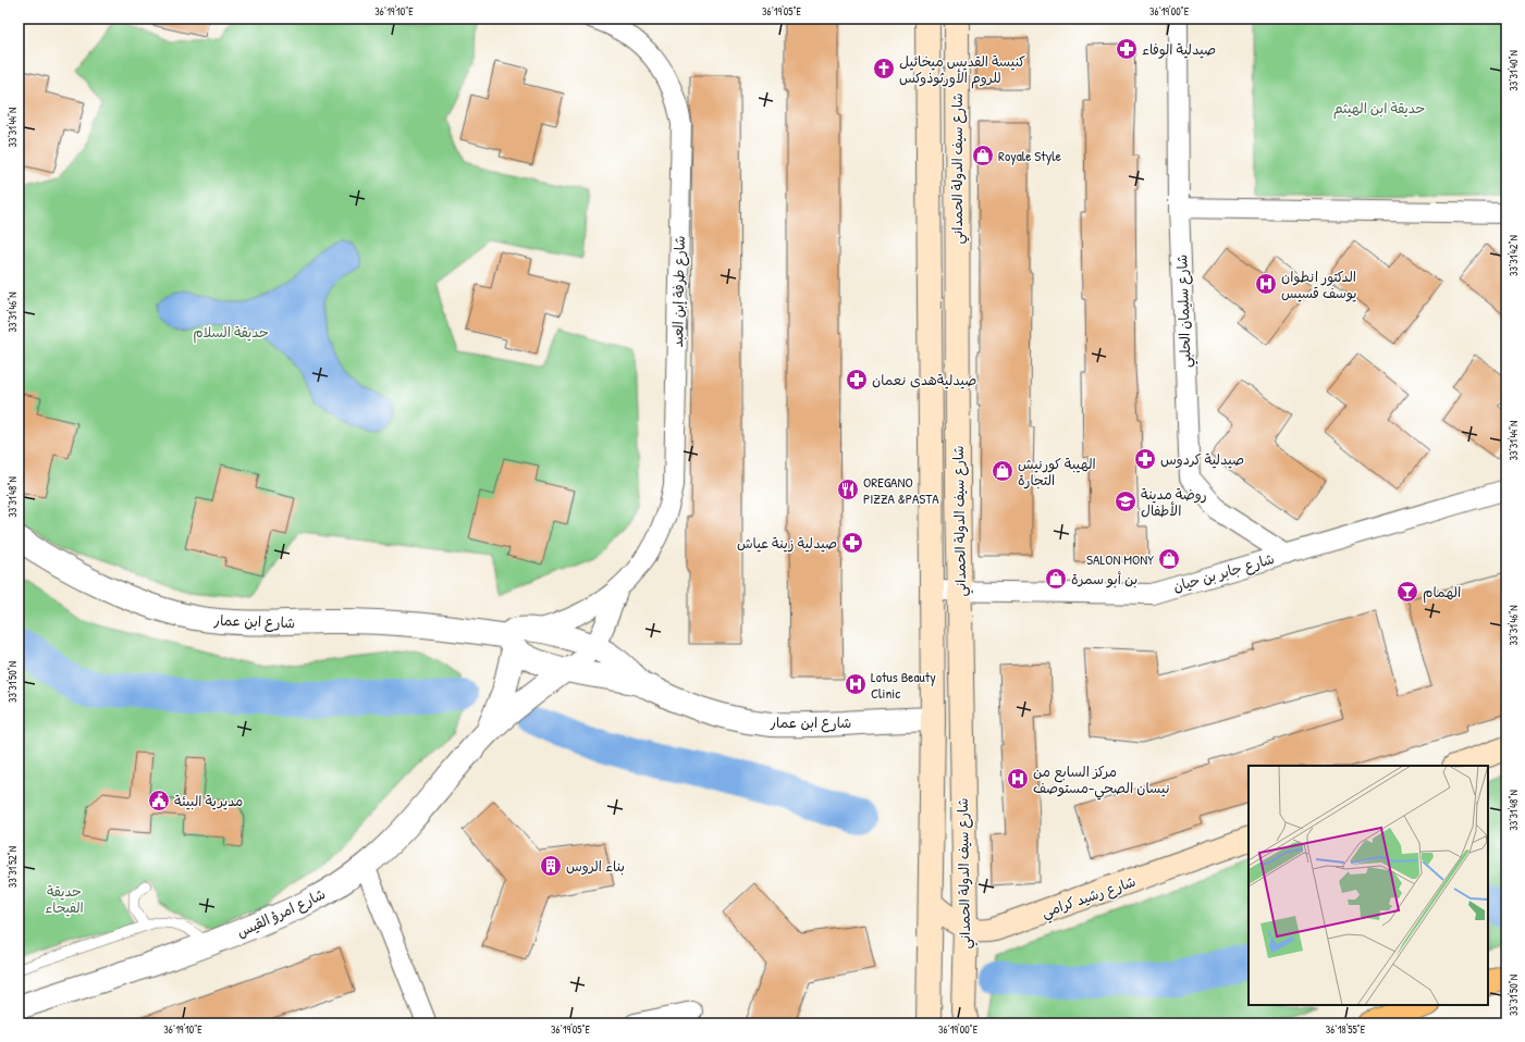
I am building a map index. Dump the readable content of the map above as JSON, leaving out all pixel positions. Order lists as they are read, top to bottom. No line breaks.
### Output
{"streets":{"main road":["شارع سيف الدولة الحمداني","شارع رشيد كرامي"],"street":["شارع طرفة إبن العبد","شارع سليمان الحلبي","شارع جابر بن حيان","شارع ابن عمار","شارع امرؤ القيس"]},"crossings":[["شارع سيف الدولة الحمداني","شارع جابر بن حيان"],["شارع سيف الدولة الحمداني","شارع ابن عمار"],["شارع سيف الدولة الحمداني","شارع رشيد كرامي"],["شارع طرفة إبن العبد","شارع ابن عمار"],["شارع سليمان الحلبي","شارع جابر بن حيان"]],"parks":["حديقة ابن الهيثم","حديقة السلام","حديقة الفيحاء"],"places":{"pharmacy":["صيدلية الوفاء","صيدليةهدى نعمان","صيدلية كردوس","صيدلية زينة عياش"],"church":["كنيسة القديس ميخائيل للروم الأورثوذوكس"],"shop":["Royale Style","الهيبة كورنيش التجارة","SALON MONY","بن أبو سمرة"],"hospital":["الدكتور انطوان يوسف قسيس","Lotus Beauty Clinic","مركز السابع من نيسان الصحي-مستوصف"],"restaurant":["OREGANO PIZZA &PASTA"],"school or university":["روضة مدينة الأطفال"],"bar":["الهمام"],"public building":["مديرية البيئة"],"building":["بناء الروس"]},"coordinates":["36°19'10\"E","36°19'05\"E","36°19'00\"E","33°31'40\"N","33°31'44\"N","33°31'42\"N","33°31'46\"N","33°31'48\"N","33°31'50\"N","33°31'52\"N","36°18'55\"E"]}
